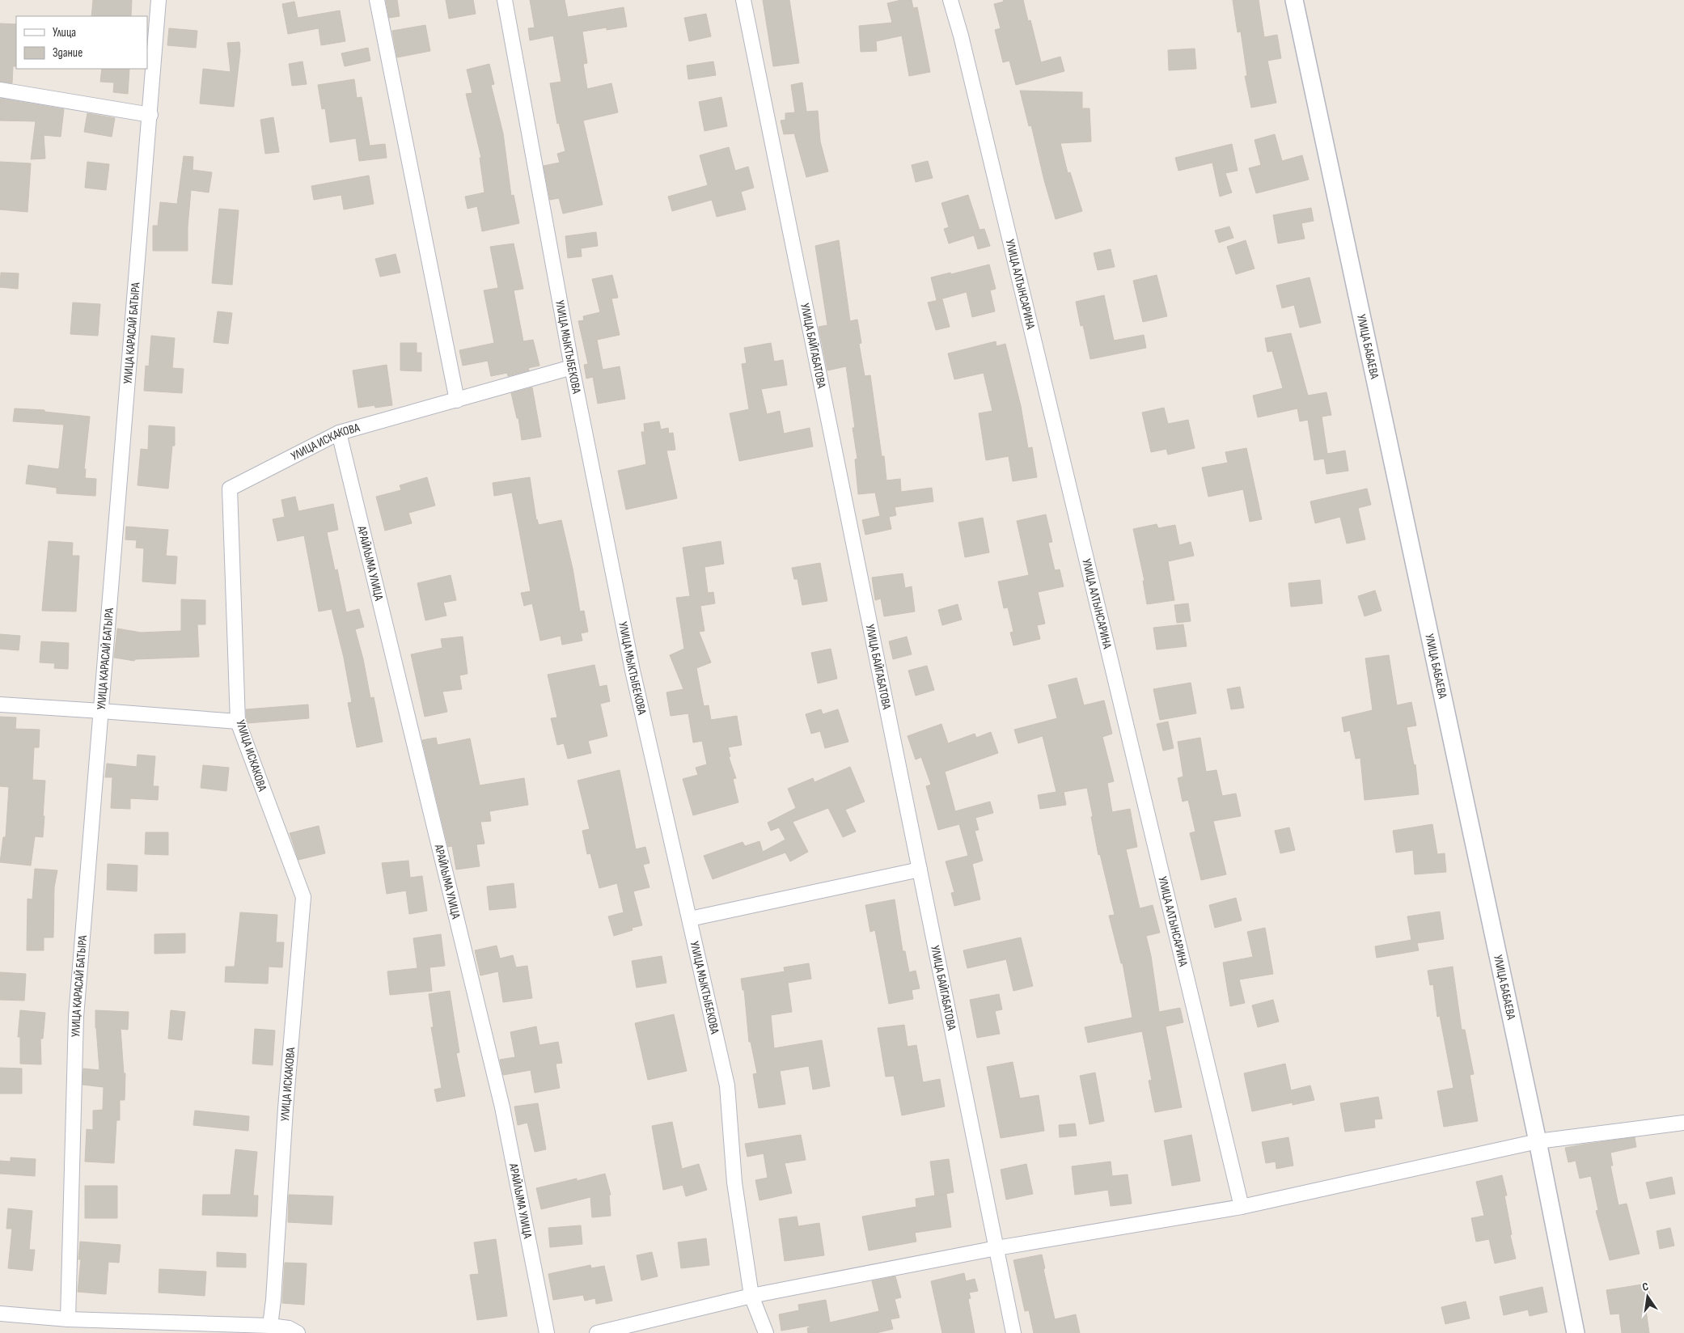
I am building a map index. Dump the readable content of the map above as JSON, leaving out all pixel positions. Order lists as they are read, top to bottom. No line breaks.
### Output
{"streets":{"street":["УЛИЦА АЛТЫНСАРИНА","УЛИЦА КАРАСАЙ БАТЫРА","УЛИЦА БАЙГАБАТОВА","УЛИЦА МЫКТЫБЕКОВА","УЛИЦА БАБАЕВА","УЛИЦА ИСКАКОВА","АРАЙЛЫМА УЛИЦА"]},"crossings":[["УЛИЦА МЫКТЫБЕКОВА","УЛИЦА ИСКАКОВА"],["УЛИЦА ИСКАКОВА","АРАЙЛЫМА УЛИЦА"]],"legend":["Улица","Здание"],"north":"top"}
